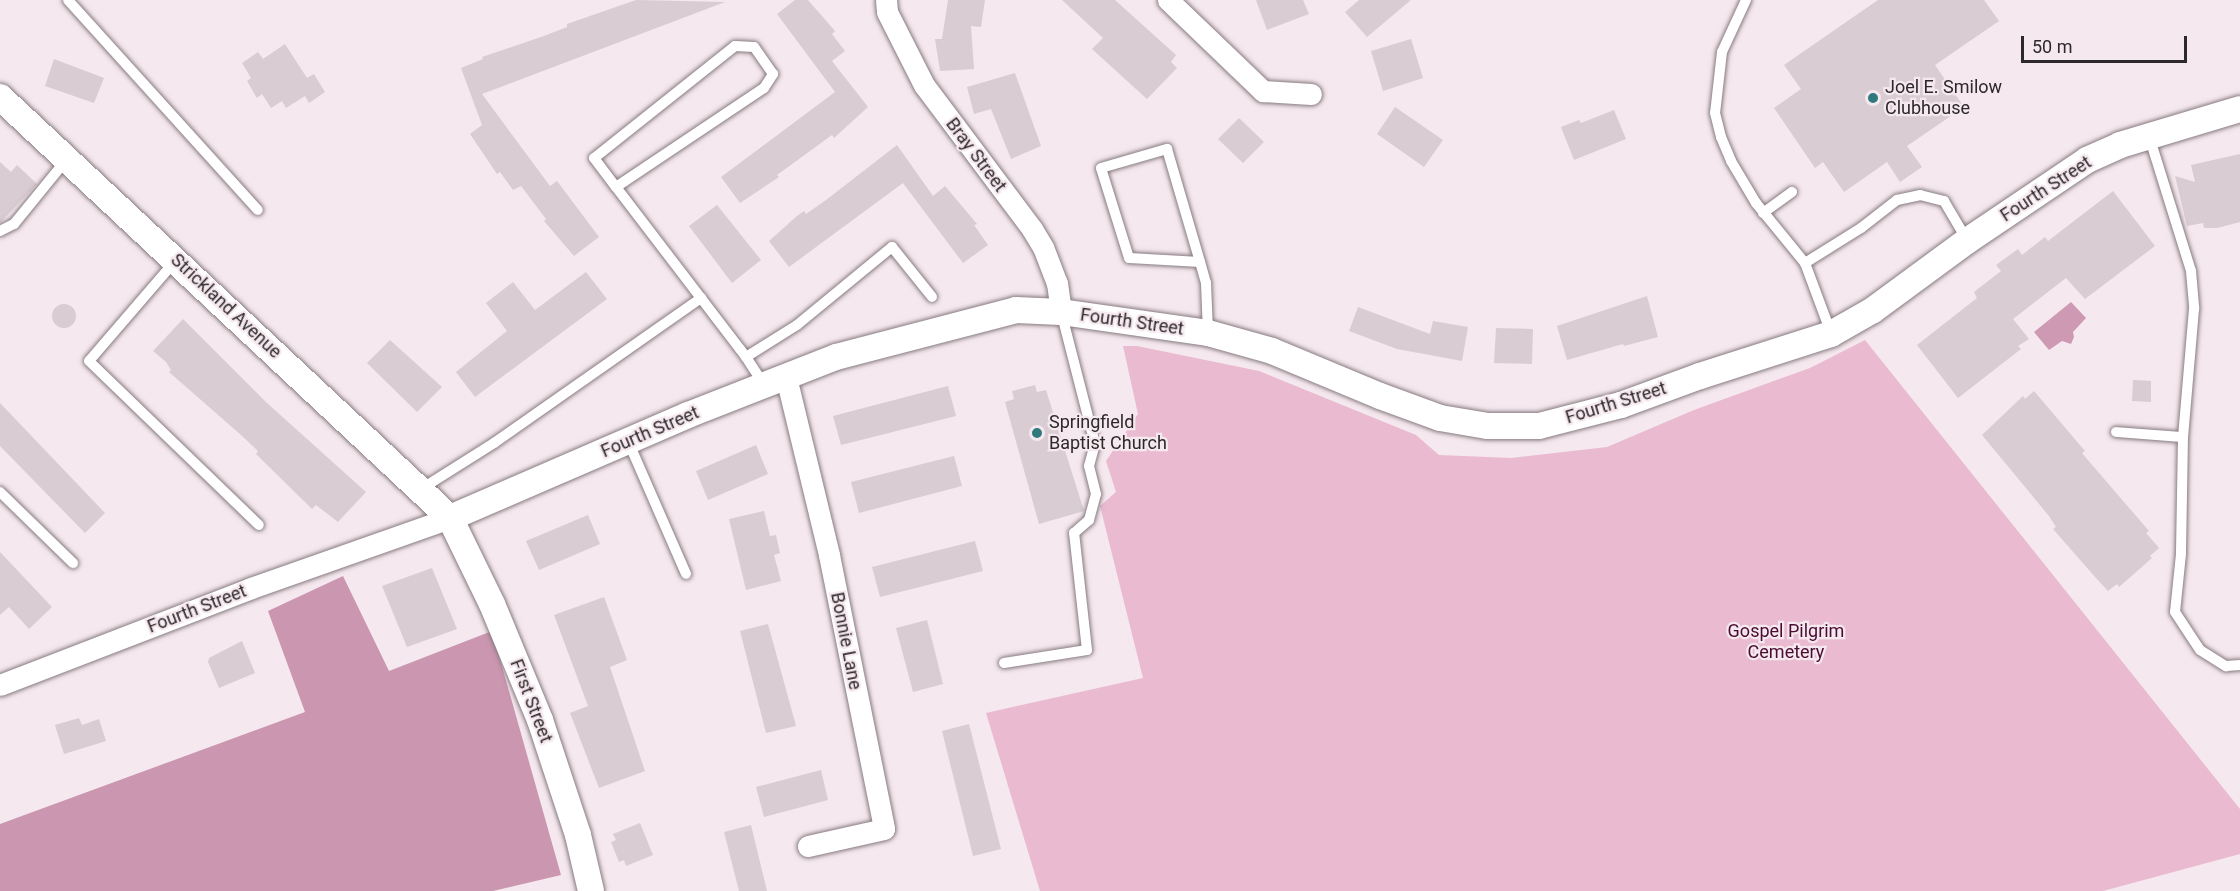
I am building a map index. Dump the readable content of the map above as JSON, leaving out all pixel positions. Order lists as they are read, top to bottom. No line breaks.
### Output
{"streets":{"street":["Bray Street","Fourth Street","Strickland Avenue","Bonnie Lane","First Street"]},"crossings":[["Bray Street","Fourth Street"],["Fourth Street","Strickland Avenue"],["Fourth Street","Bonnie Lane"],["Fourth Street","First Street"],["Strickland Avenue","First Street"]],"parks":["Gospel Pilgrim Cemetery"],"places":["Joel E. Smilow Clubhouse","Springfield Baptist Church"],"scale_bar":"50 m"}
